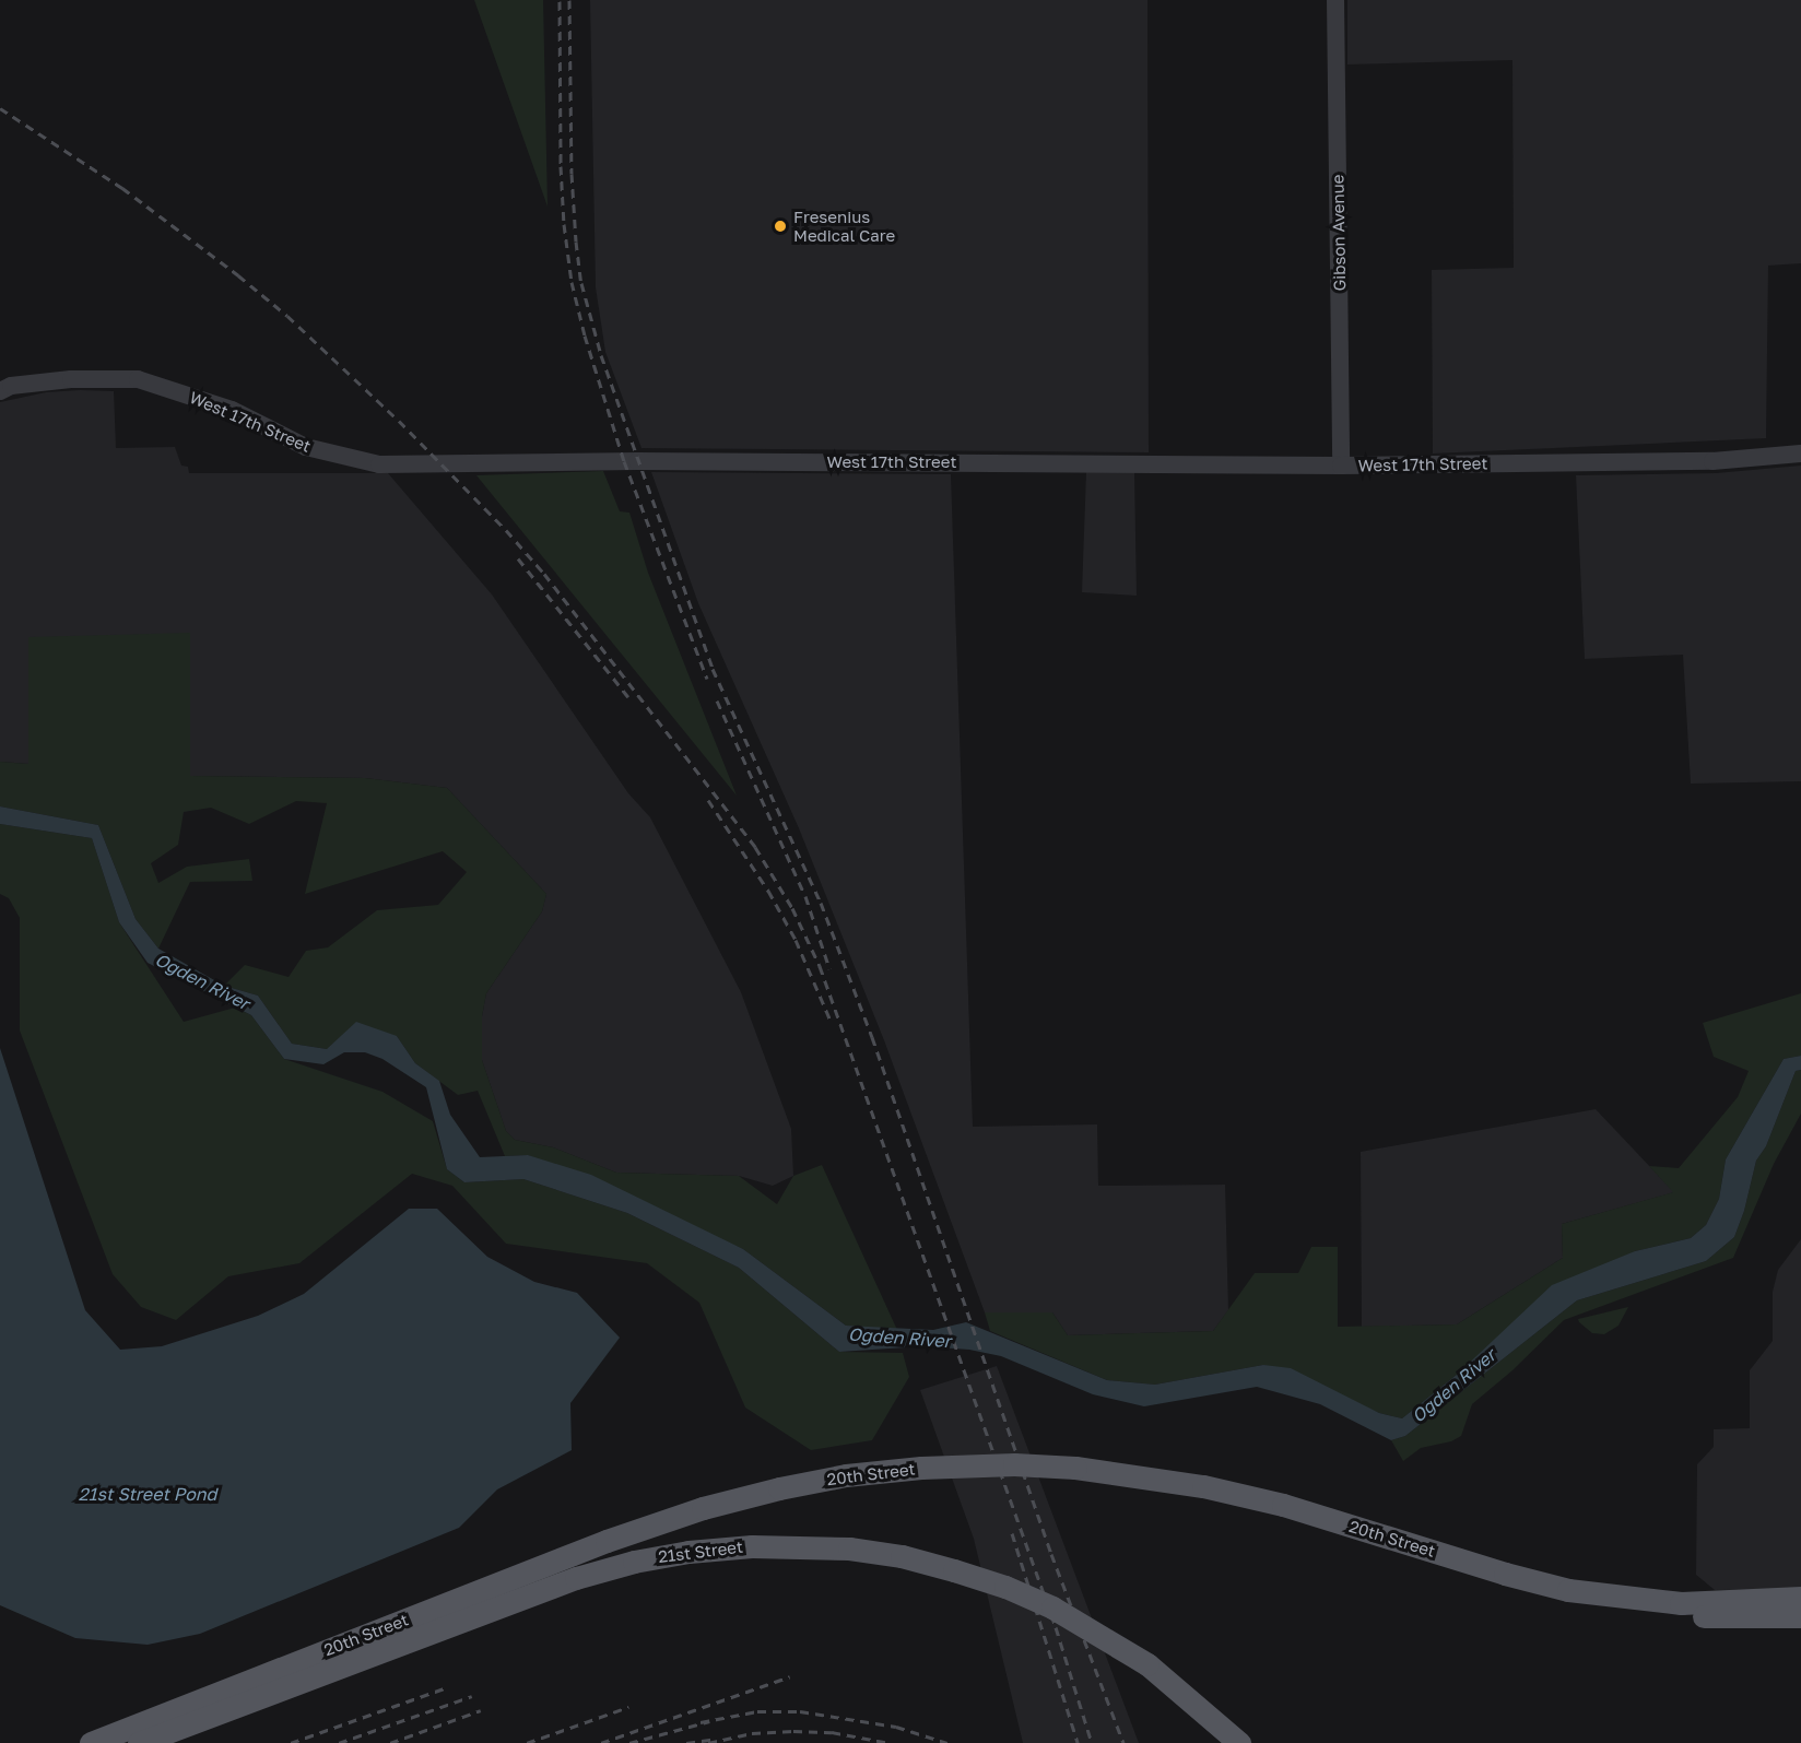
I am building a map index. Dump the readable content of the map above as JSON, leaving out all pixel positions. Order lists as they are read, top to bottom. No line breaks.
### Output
{"streets":{"main road":["20th Street","21st Street"],"street":["Gibson Avenue","West 17th Street"]},"crossings":[["Gibson Avenue","West 17th Street"]],"water":["Ogden River","21st Street Pond"],"places":["Fresenius Medical Care"]}
